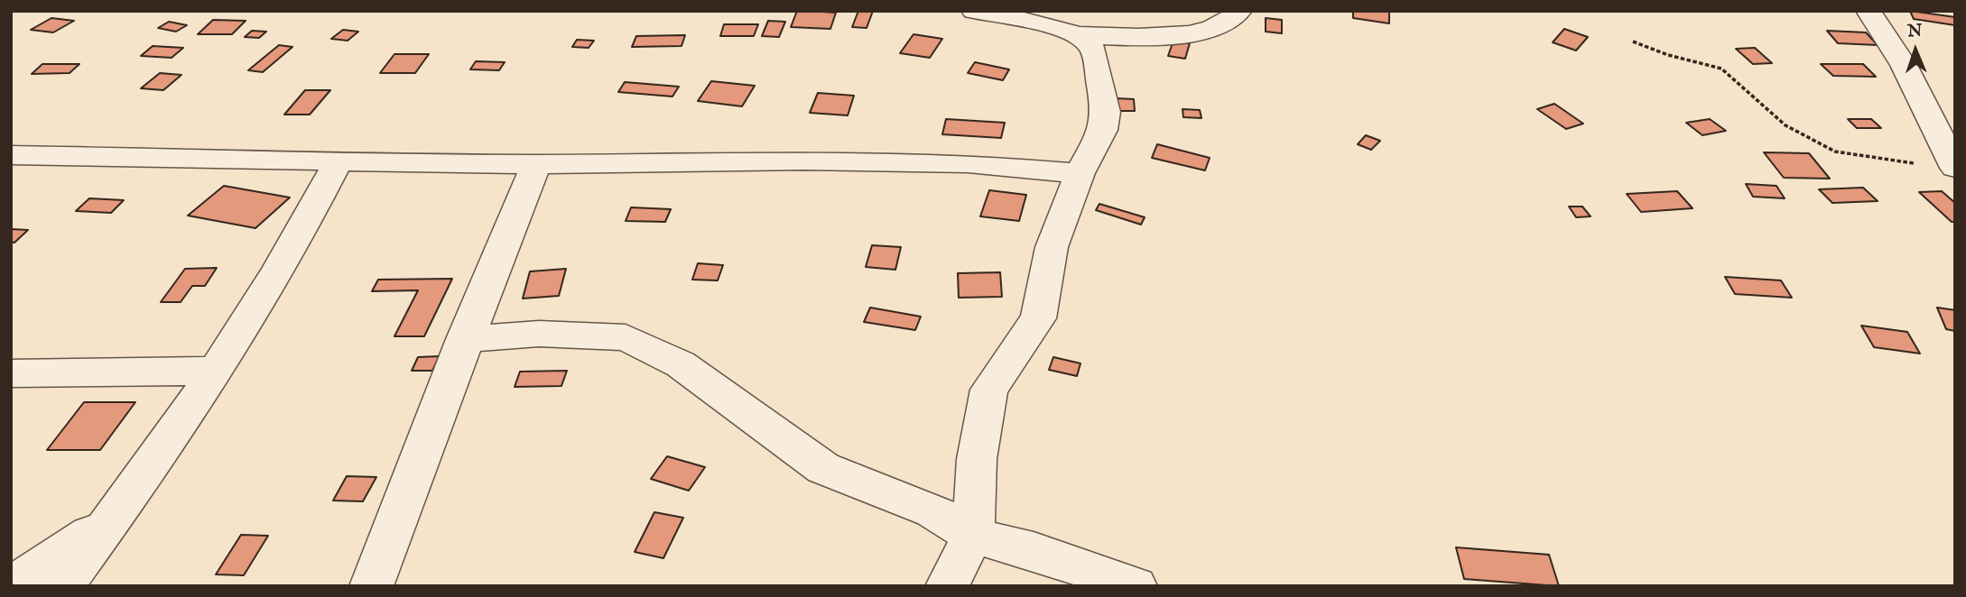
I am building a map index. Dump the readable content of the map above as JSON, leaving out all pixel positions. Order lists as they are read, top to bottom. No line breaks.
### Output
{"north":"top"}
